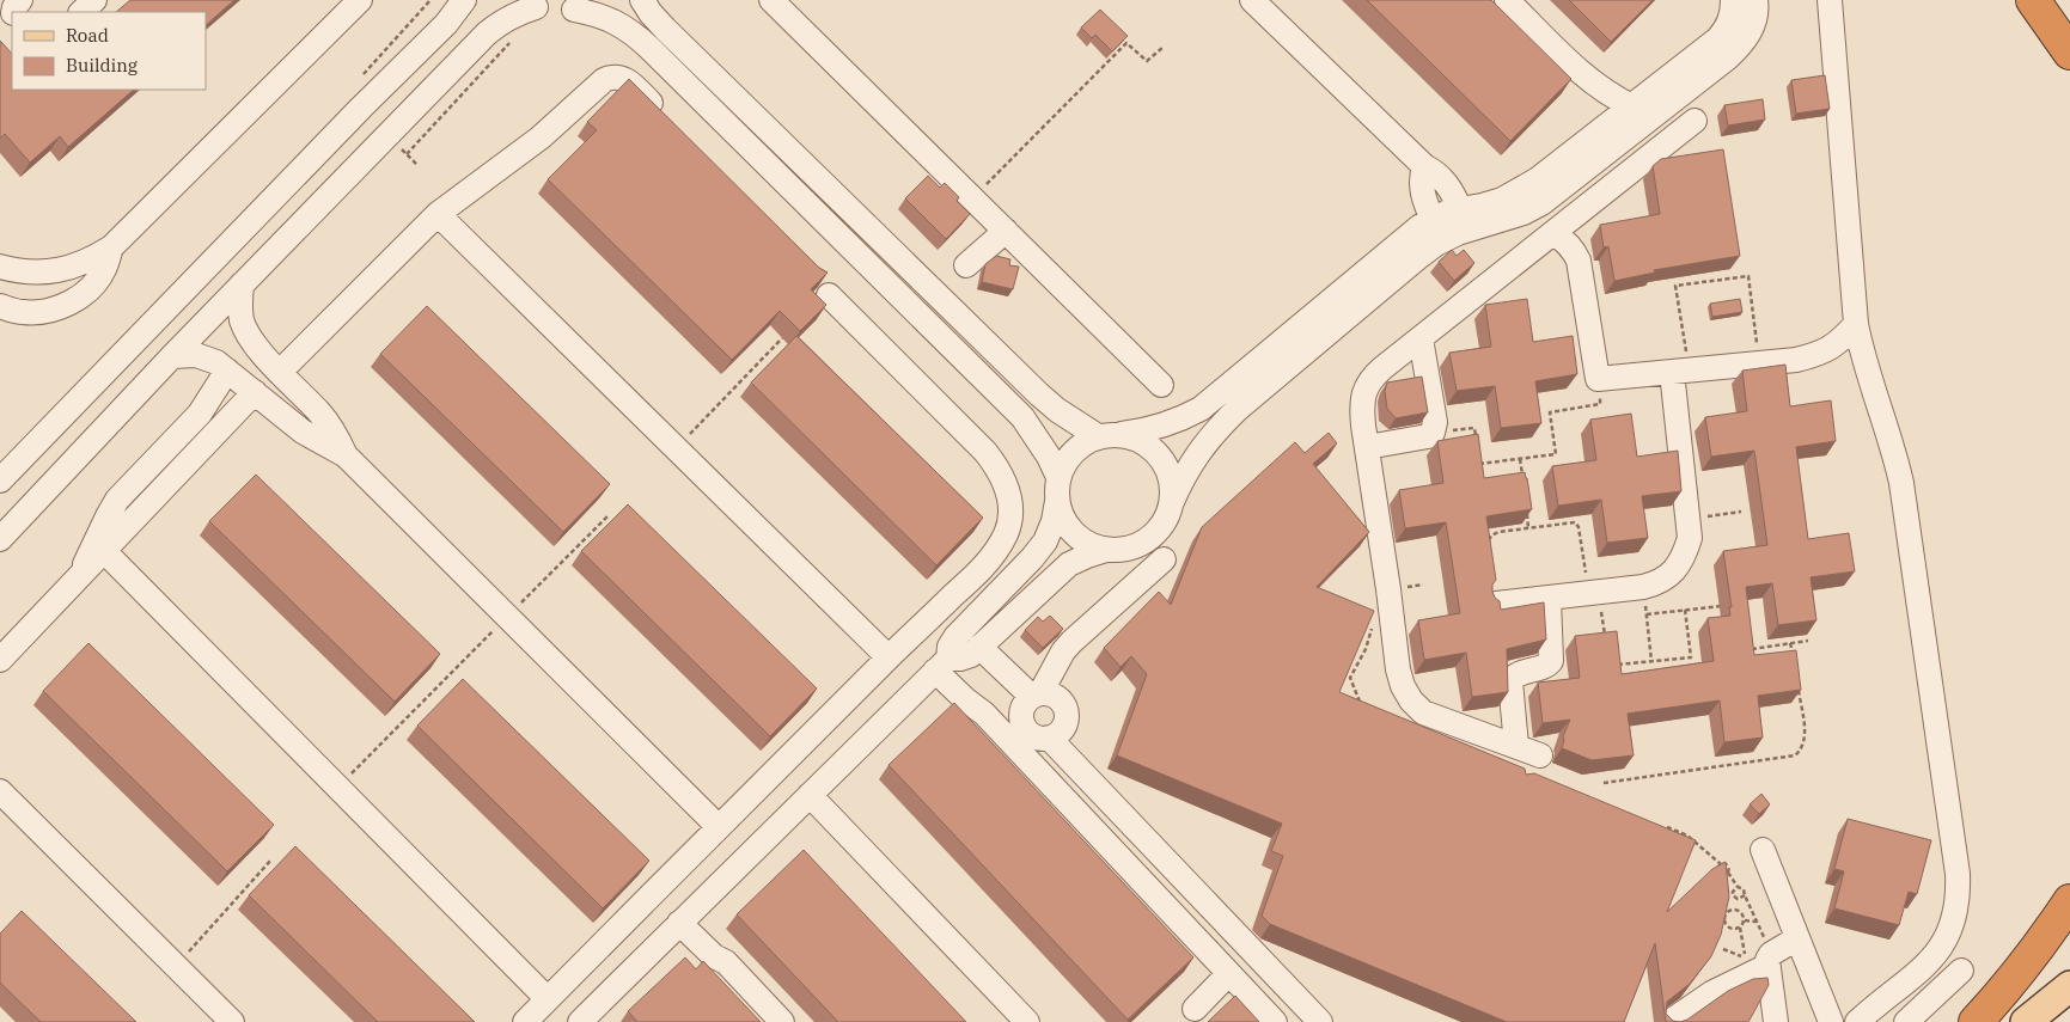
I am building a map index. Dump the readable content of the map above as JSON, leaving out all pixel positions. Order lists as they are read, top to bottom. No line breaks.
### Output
{"legend":["Road","Building"]}
